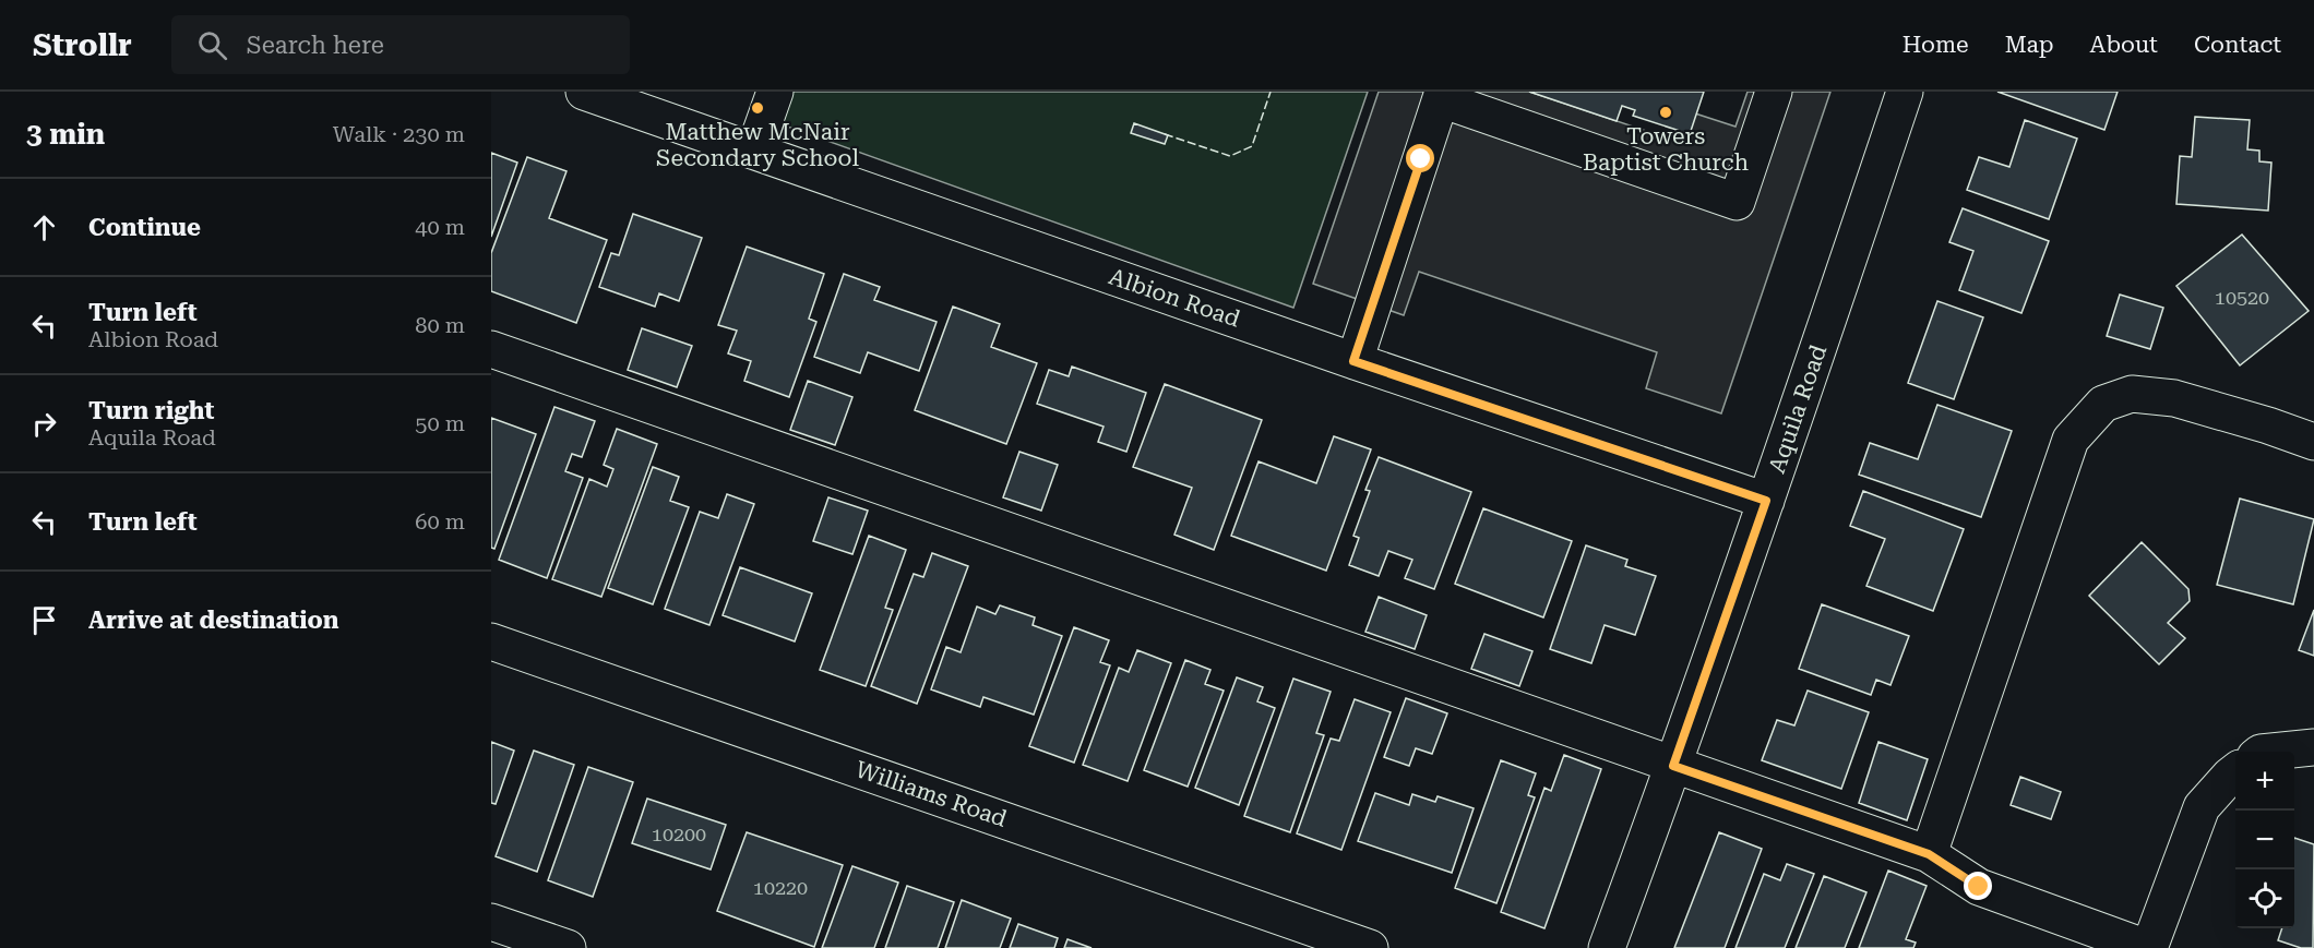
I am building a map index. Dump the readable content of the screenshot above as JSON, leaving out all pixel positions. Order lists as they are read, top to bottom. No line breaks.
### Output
{"streets":{"street":["Albion Road","Aquila Road","Williams Road"]},"crossings":[["Albion Road","Aquila Road"]],"places":["Matthew McNair Secondary School","Towers Baptist Church"],"house_numbers":["10520","10200","10220"],"page":{"header":"Strollr","search":"Search here","nav":["Home","Map","About","Contact"],"heading":["3 min","Walk · 230 m"],"list":[["Continue","40 m"],["Turn left","Albion Road","80 m"],["Turn right","Aquila Road","50 m"],["Turn left","60 m"],"Arrive at destination"],"map_buttons":["+","−"]}}
